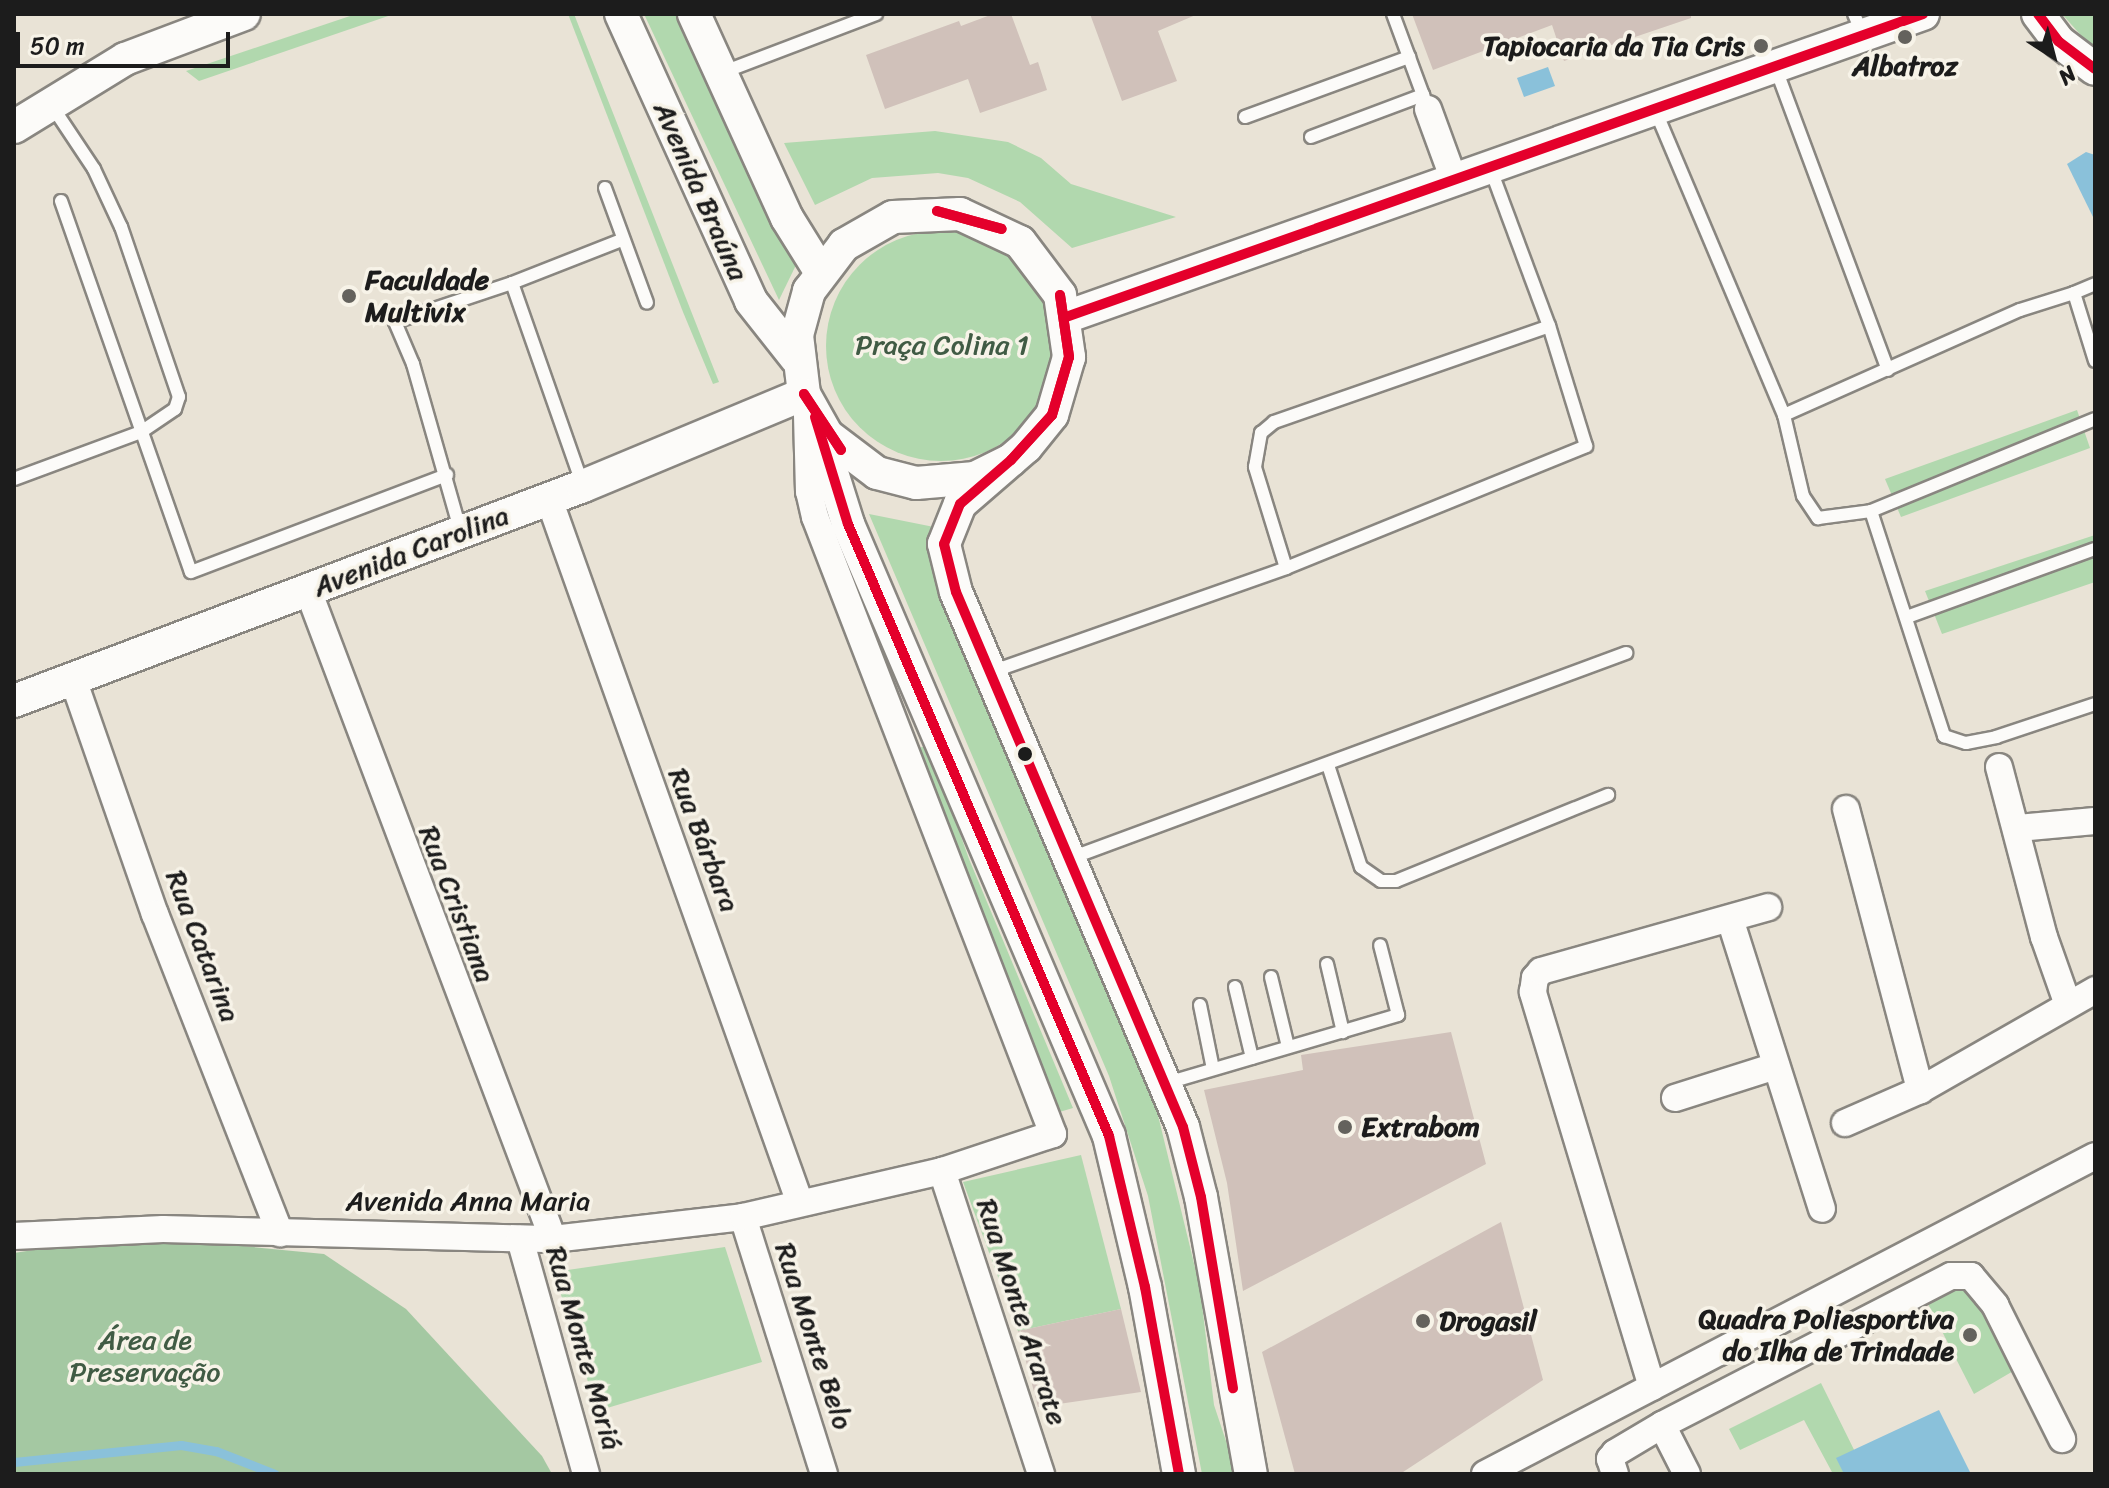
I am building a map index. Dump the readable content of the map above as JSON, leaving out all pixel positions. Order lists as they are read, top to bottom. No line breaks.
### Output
{"streets":{"street":["Avenida Braúna","Avenida Carolina","Rua Bárbara","Rua Cristiana","Rua Catarina","Avenida Anna Maria","Rua Monte Ararate","Rua Monte Belo","Rua Monte Moriá"]},"crossings":[["Avenida Braúna","Avenida Carolina"],["Avenida Braúna","Avenida Anna Maria"],["Avenida Carolina","Rua Bárbara"],["Avenida Carolina","Rua Cristiana"],["Avenida Carolina","Rua Catarina"],["Avenida Carolina","Avenida Anna Maria"],["Rua Bárbara","Avenida Anna Maria"],["Rua Cristiana","Avenida Anna Maria"],["Rua Catarina","Avenida Anna Maria"],["Avenida Anna Maria","Rua Monte Ararate"],["Avenida Anna Maria","Rua Monte Belo"],["Avenida Anna Maria","Rua Monte Moriá"]],"parks":["Praça Colina 1","Área de Preservação"],"places":["Albatroz","Tapiocaria da Tia Cris","Faculdade Multivix","Extrabom","Drogasil","Quadra Poliesportiva do Ilha de Trindade"],"scale_bar":"50 m","north":"bottom right"}
